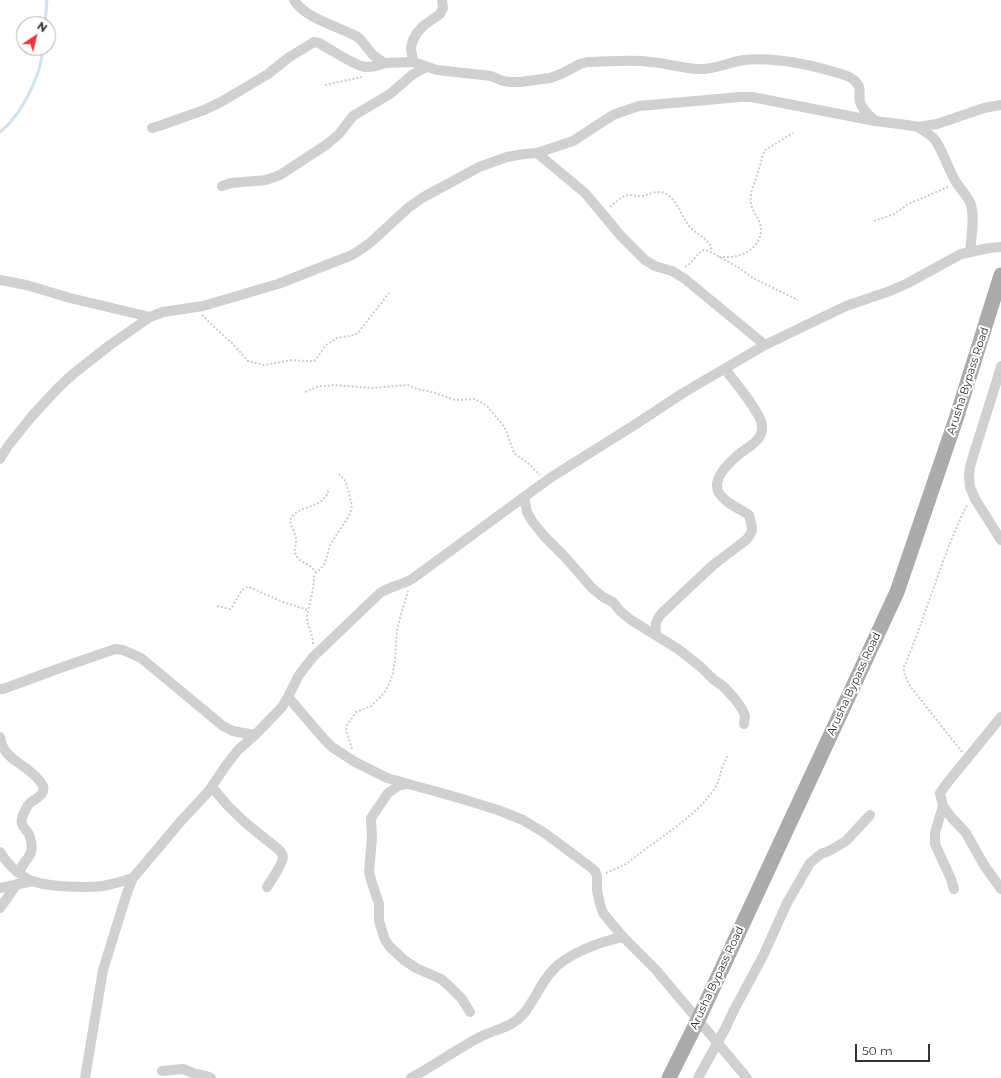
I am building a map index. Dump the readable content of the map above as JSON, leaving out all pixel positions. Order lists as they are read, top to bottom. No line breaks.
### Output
{"streets":{"main road":["Arusha Bypass Road"]},"scale_bar":"50 m","north":"top right"}
